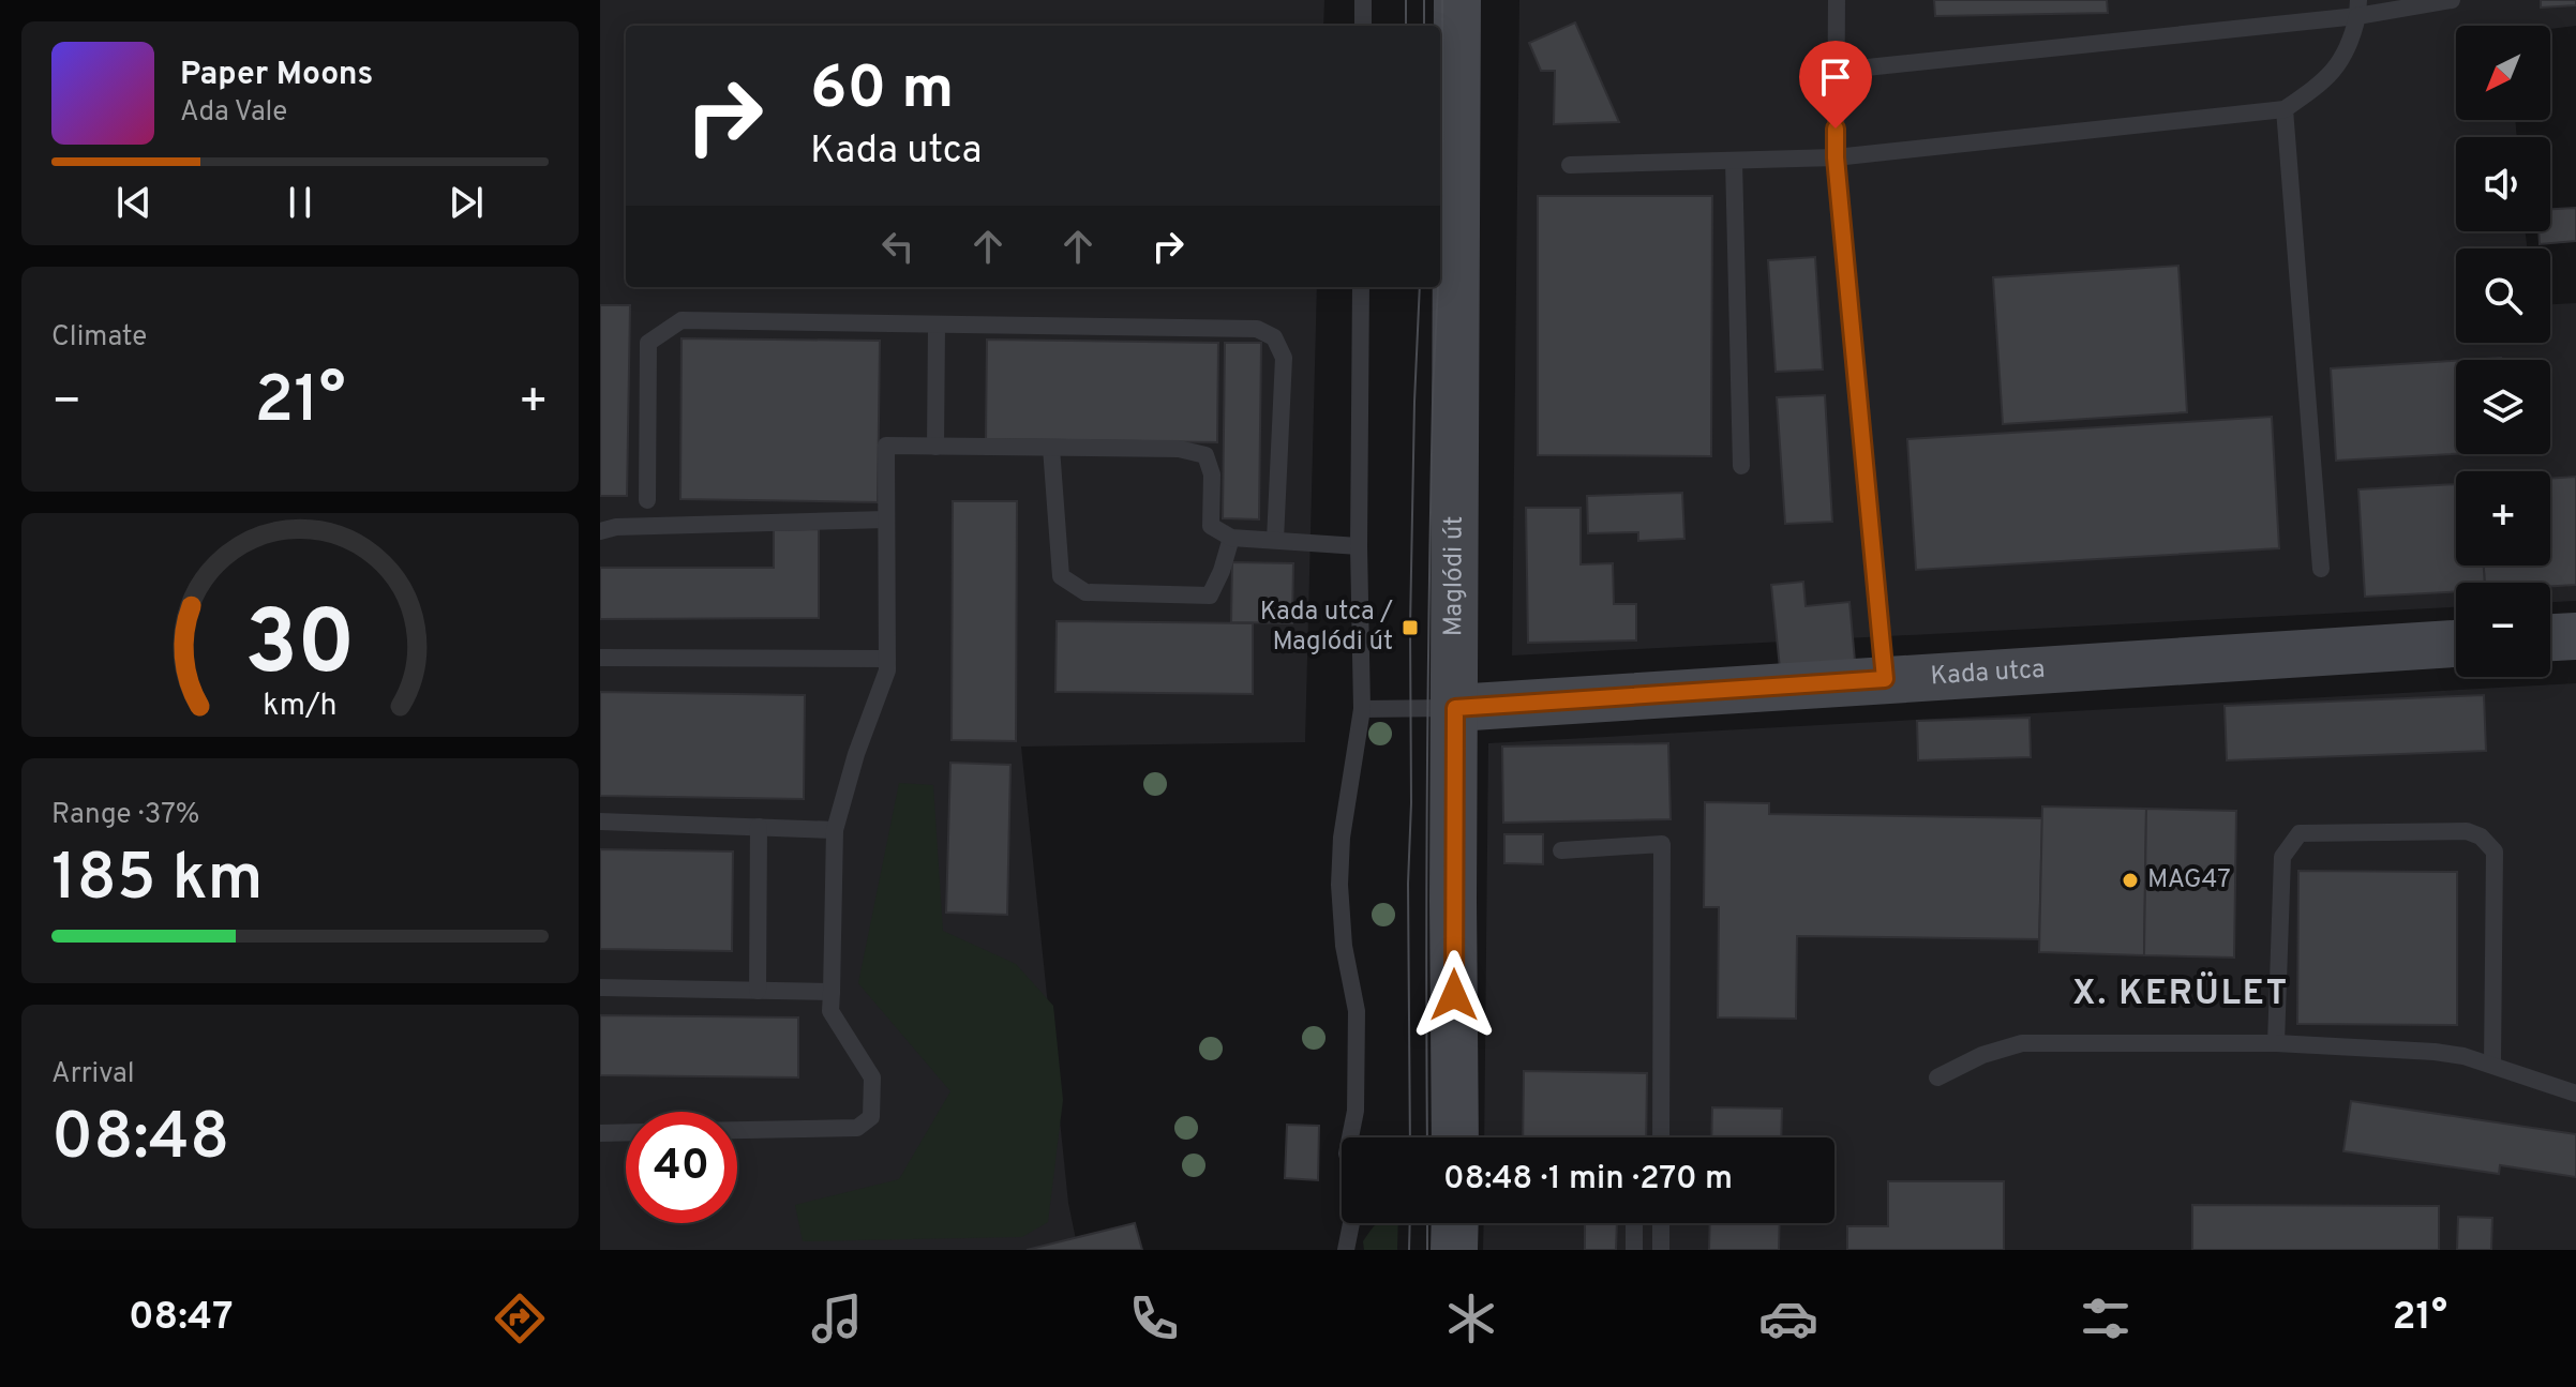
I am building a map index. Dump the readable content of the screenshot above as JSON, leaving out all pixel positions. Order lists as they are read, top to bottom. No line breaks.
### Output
{"streets":{"street":["Maglódi út","Kada utca"]},"crossings":[["Maglódi út","Kada utca"]],"districts":["X. KERÜLET"],"places":{"transit":["Kada utca / Maglódi út"],"other":["MAG47"]},"north":"bottom left","page":{"map_buttons":["+","−"],"turn":["60 m","Kada utca"],"song":["Paper Moons","Ada Vale"],"tile":["Climate",["Range · 37%","185 km"],["Arrival","08:48"]],"heat":["−","21°","+"],"limit":"40","trip":"08:48 · 1 min · 270 m","tabs":["08:47","21°"],"gauge":["30","km/h"]}}
